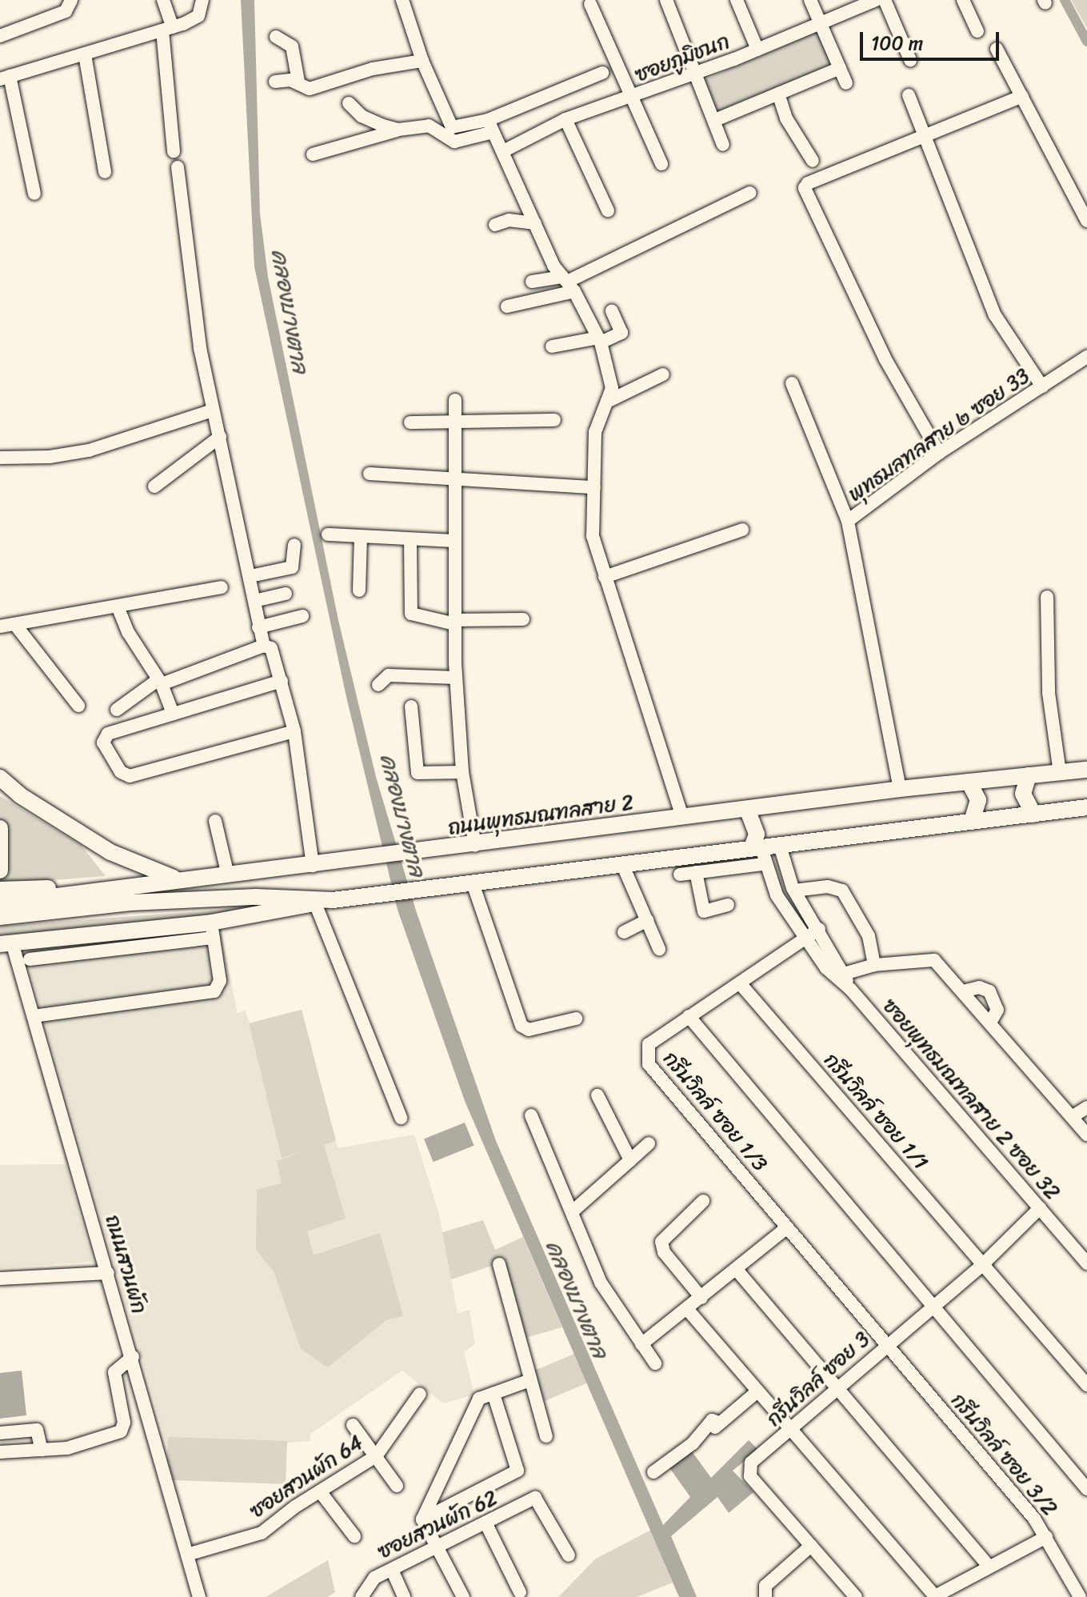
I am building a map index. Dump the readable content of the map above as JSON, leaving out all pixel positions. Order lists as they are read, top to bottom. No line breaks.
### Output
{"streets":{"main road":["ถนนพุทธมณฑลสาย 2"],"street":["ซอยภูมิชนก","พุทธมลฑลสาย ๒ ซอย 33","ซอยพุทธมณฑลสาย 2 ซอย 32","กรีนวิลล์ ซอย 1/3","กรีนวิลล์ ซอย 1/1","ถนนสวนผัก","กรีนวิลล์ ซอย 3","กรีนวิลล์ ซอย 3/2","ซอยสวนผัก 64","ซอยสวนผัก 62"]},"crossings":[["พุทธมลฑลสาย ๒ ซอย 33","ถนนพุทธมณฑลสาย 2"],["ซอยพุทธมณฑลสาย 2 ซอย 32","กรีนวิลล์ ซอย 1/3"],["ซอยพุทธมณฑลสาย 2 ซอย 32","กรีนวิลล์ ซอย 3"],["กรีนวิลล์ ซอย 1/3","กรีนวิลล์ ซอย 1/1"],["กรีนวิลล์ ซอย 1/3","กรีนวิลล์ ซอย 3"],["กรีนวิลล์ ซอย 1/3","กรีนวิลล์ ซอย 3/2"],["กรีนวิลล์ ซอย 1/1","กรีนวิลล์ ซอย 3"],["ถนนสวนผัก","ซอยสวนผัก 64"],["กรีนวิลล์ ซอย 3","กรีนวิลล์ ซอย 3/2"]],"water":["คลองบางตาล"],"scale_bar":"100 m"}
